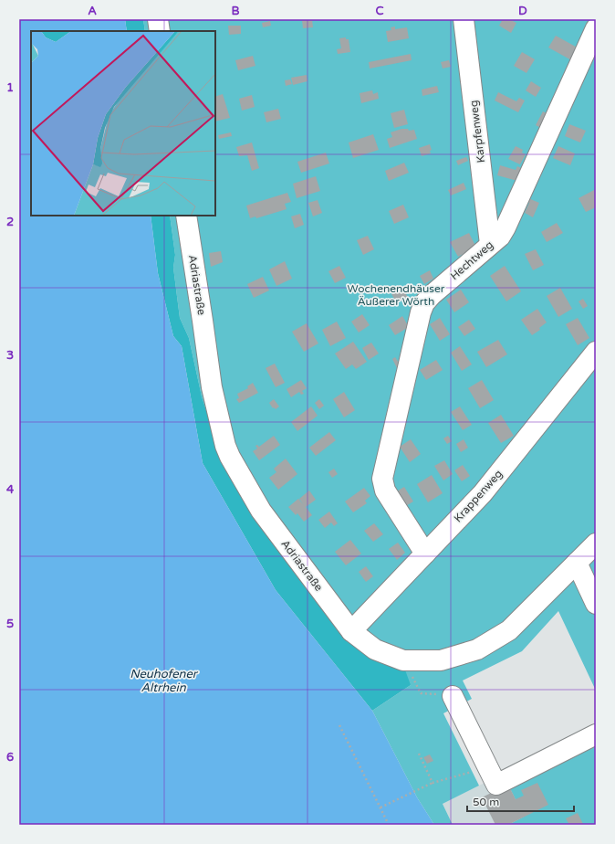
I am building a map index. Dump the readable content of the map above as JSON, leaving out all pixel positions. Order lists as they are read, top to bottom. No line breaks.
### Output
{"streets":{"street":["Karpfenweg","Hechtweg","Adriastraße","Krappenweg"]},"crossings":[["Karpfenweg","Hechtweg"],["Hechtweg","Krappenweg"],["Adriastraße","Krappenweg"]],"water":["Neuhofener Altrhein"],"parks":["Wochenendhäuser Äußerer Wörth"],"scale_bar":"50 m","grid":{"columns":["A","B","C","D"],"rows":["1","2","3","4","5","6"]}}
